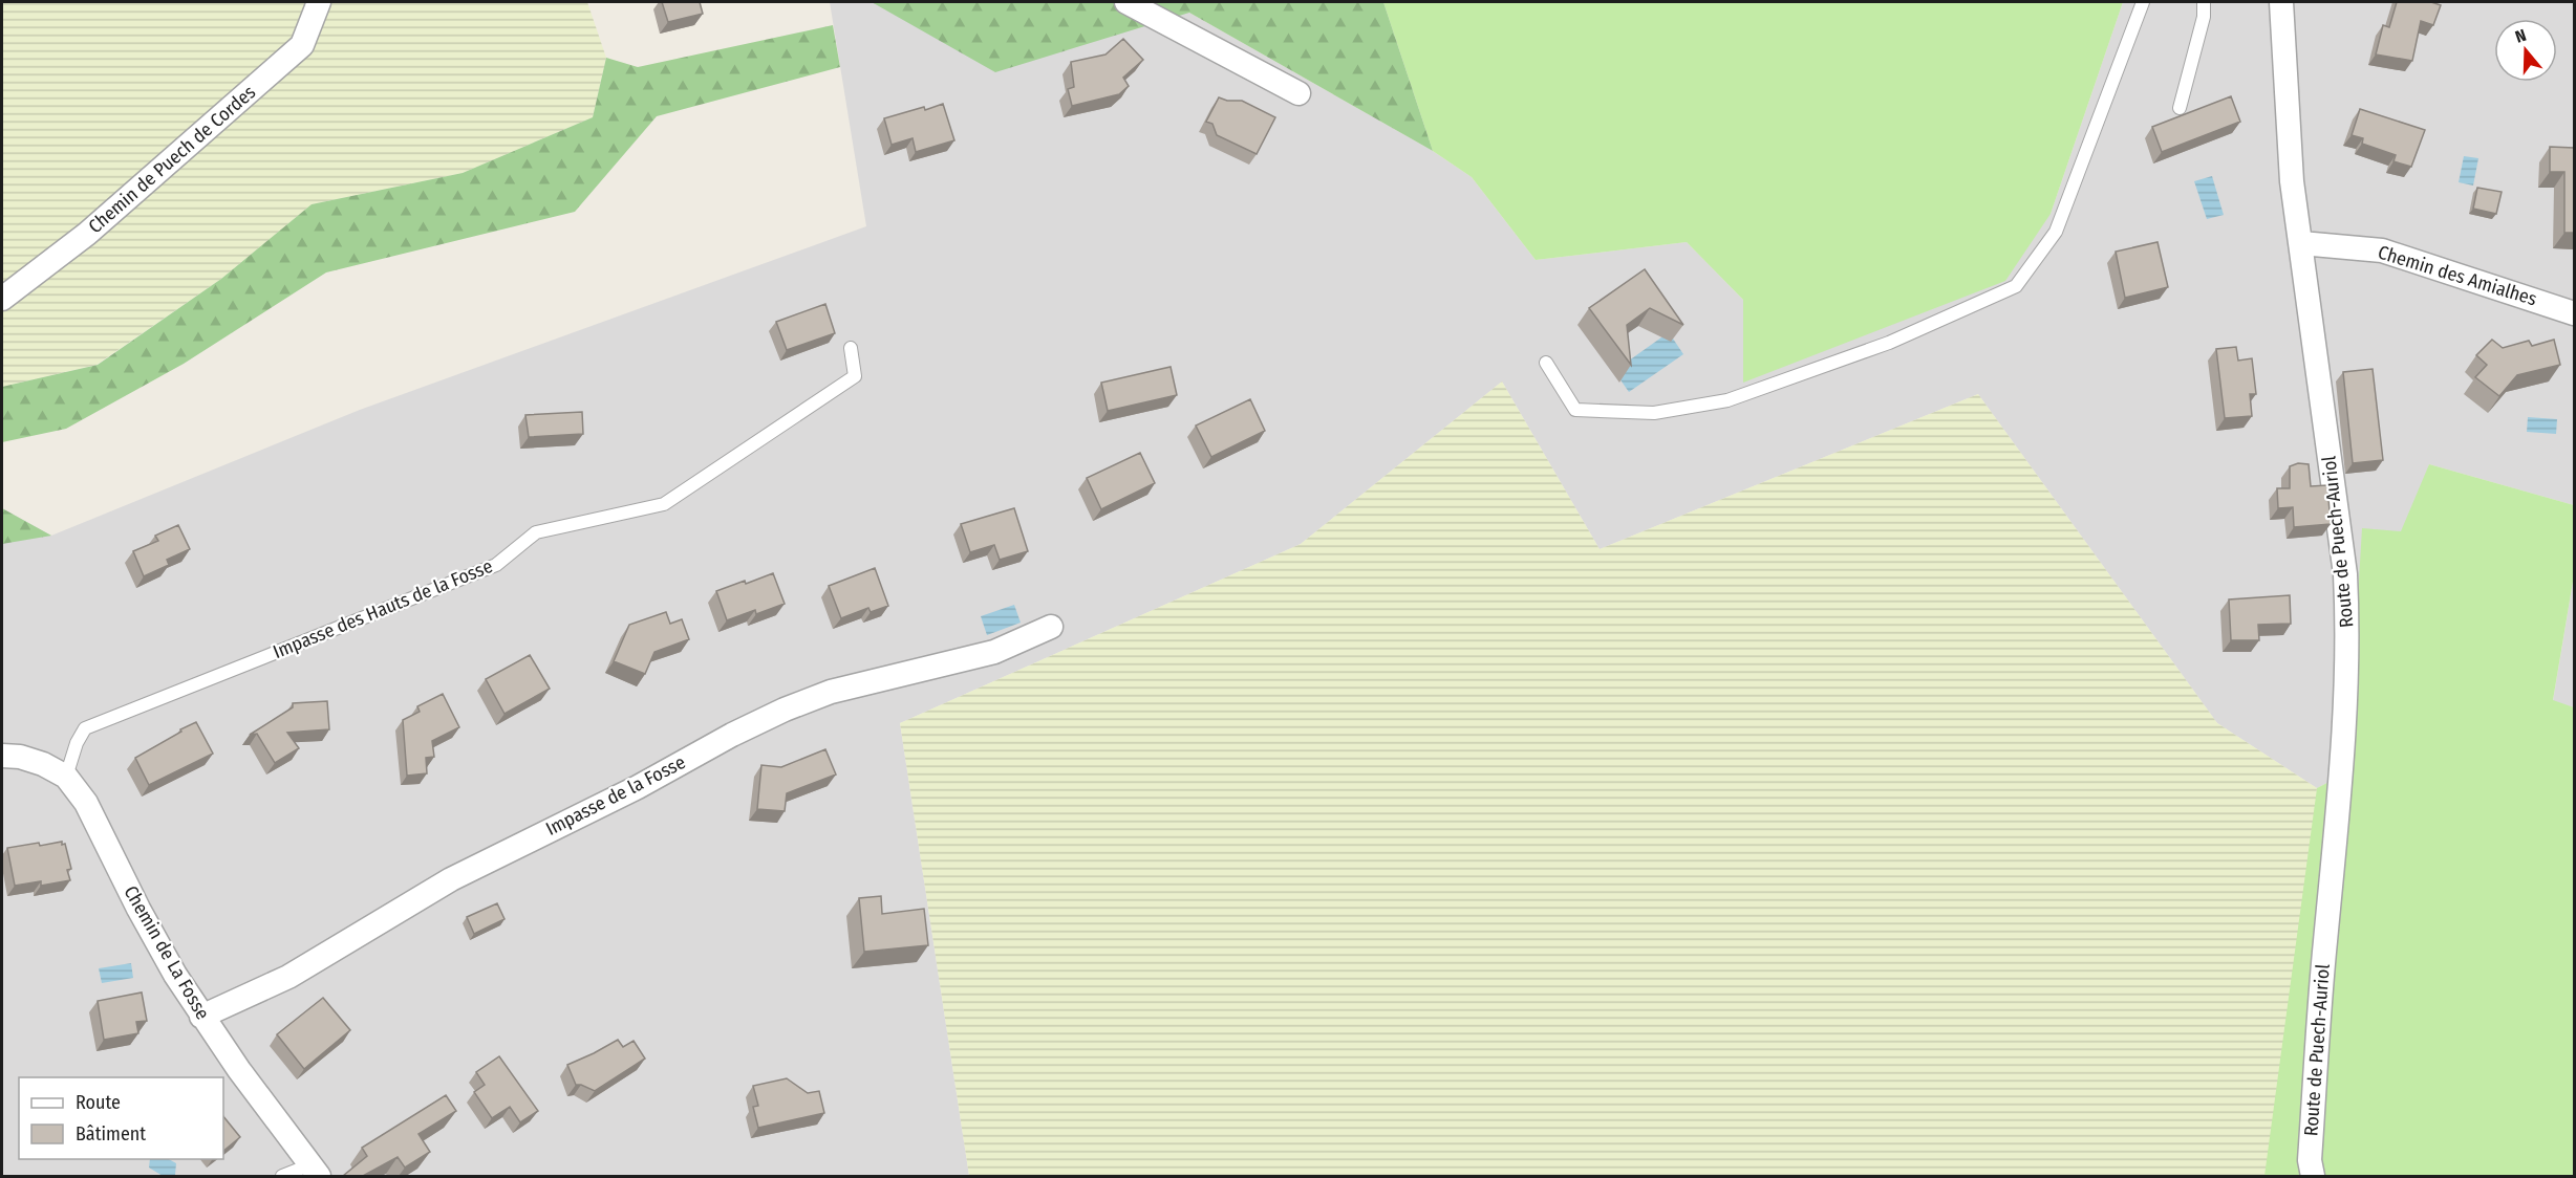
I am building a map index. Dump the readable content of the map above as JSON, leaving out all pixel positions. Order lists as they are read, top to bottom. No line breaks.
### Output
{"streets":{"street":["Chemin de Puech de Cordes","Chemin des Amialhes","Route de Puech-Auriol","Impasse de la Fosse","Chemin de La Fosse"],"lane":["Impasse des Hauts de la Fosse"]},"crossings":[["Chemin des Amialhes","Route de Puech-Auriol"],["Impasse des Hauts de la Fosse","Chemin de La Fosse"],["Impasse de la Fosse","Chemin de La Fosse"]],"legend":["Route","Bâtiment"],"north":"top"}
